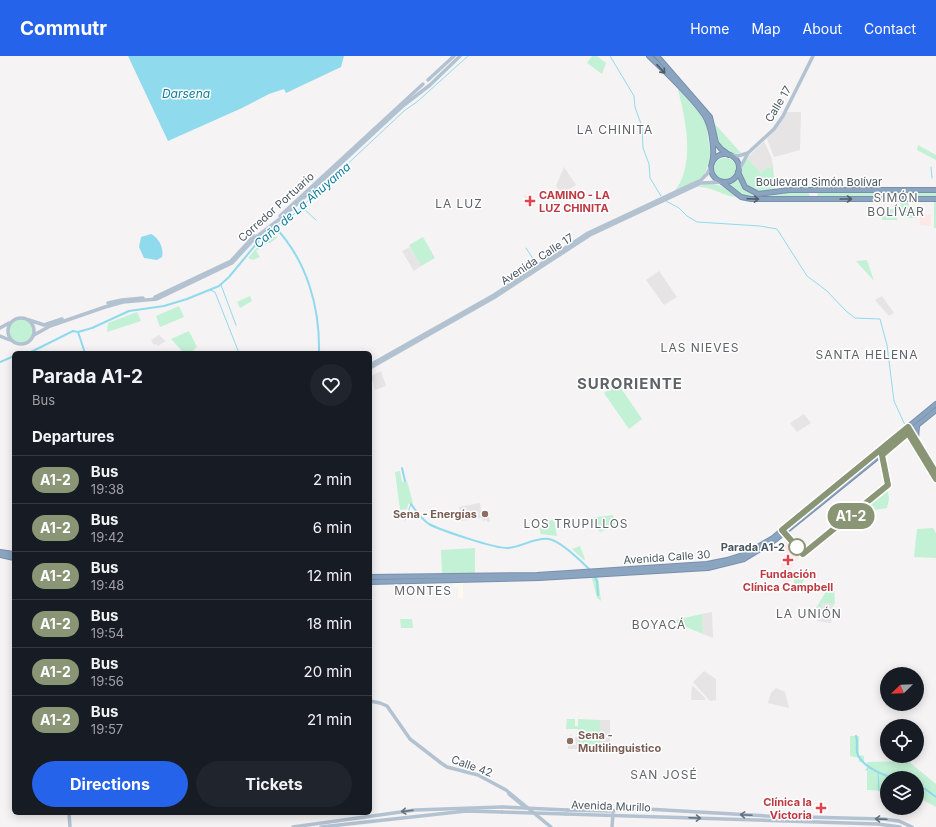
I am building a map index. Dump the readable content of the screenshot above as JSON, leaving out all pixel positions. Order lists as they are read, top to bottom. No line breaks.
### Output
{"streets":{"highway":["Boulevard Simón Bolívar","Avenida Calle 30"],"main road":["Calle 17","Corredor Portuario","Avenida Calle 17","Calle 42","Avenida Murillo"]},"crossings":[["Calle 17","Boulevard Simón Bolívar"],["Calle 17","Avenida Calle 17"],["Boulevard Simón Bolívar","Avenida Calle 17"]],"districts":["LA CHINITA","SIMÓN BOLÍVAR","LA LUZ","LAS NIEVES","SANTA HELENA","SURORIENTE","LOS TRUPILLOS","MONTES","LA UNIÓN","BOYACÁ","SAN JOSÉ"],"water":["Darsena","Caño de La Ahuyama"],"places":{"health":["CAMINO - LA LUZ CHINITA","Fundación Clínica Campbell","Clínica la Victoria"],"other":["Sena - Energías","Parada A1-2","Sena - Multilinguistico"]},"lines":["bus line A1-2"],"north":"bottom left","page":{"header":"Commutr","nav":["Home","Map","About","Contact"],"on_map":"A1-2","heading":[["Parada A1-2","Bus"],"Departures"],"list":[{"mark":"A1-2","name":"Bus","note":"19:38","value":"2 min"},{"mark":"A1-2","name":"Bus","note":"19:42","value":"6 min"},{"mark":"A1-2","name":"Bus","note":"19:48","value":"12 min"},{"mark":"A1-2","name":"Bus","note":"19:54","value":"18 min"},{"mark":"A1-2","name":"Bus","note":"19:56","value":"20 min"},{"mark":"A1-2","name":"Bus","note":"19:57","value":"21 min"}],"buttons":["Directions","Tickets"]}}
